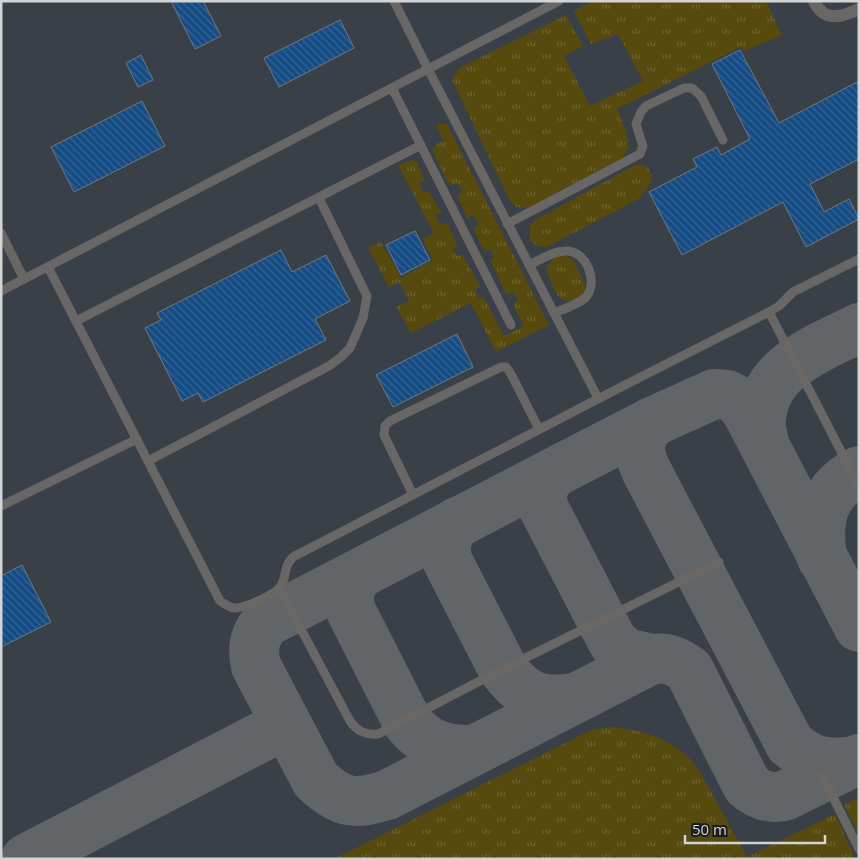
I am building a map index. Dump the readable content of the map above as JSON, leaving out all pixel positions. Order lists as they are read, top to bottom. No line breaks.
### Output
{"scale_bar":"50 m"}
